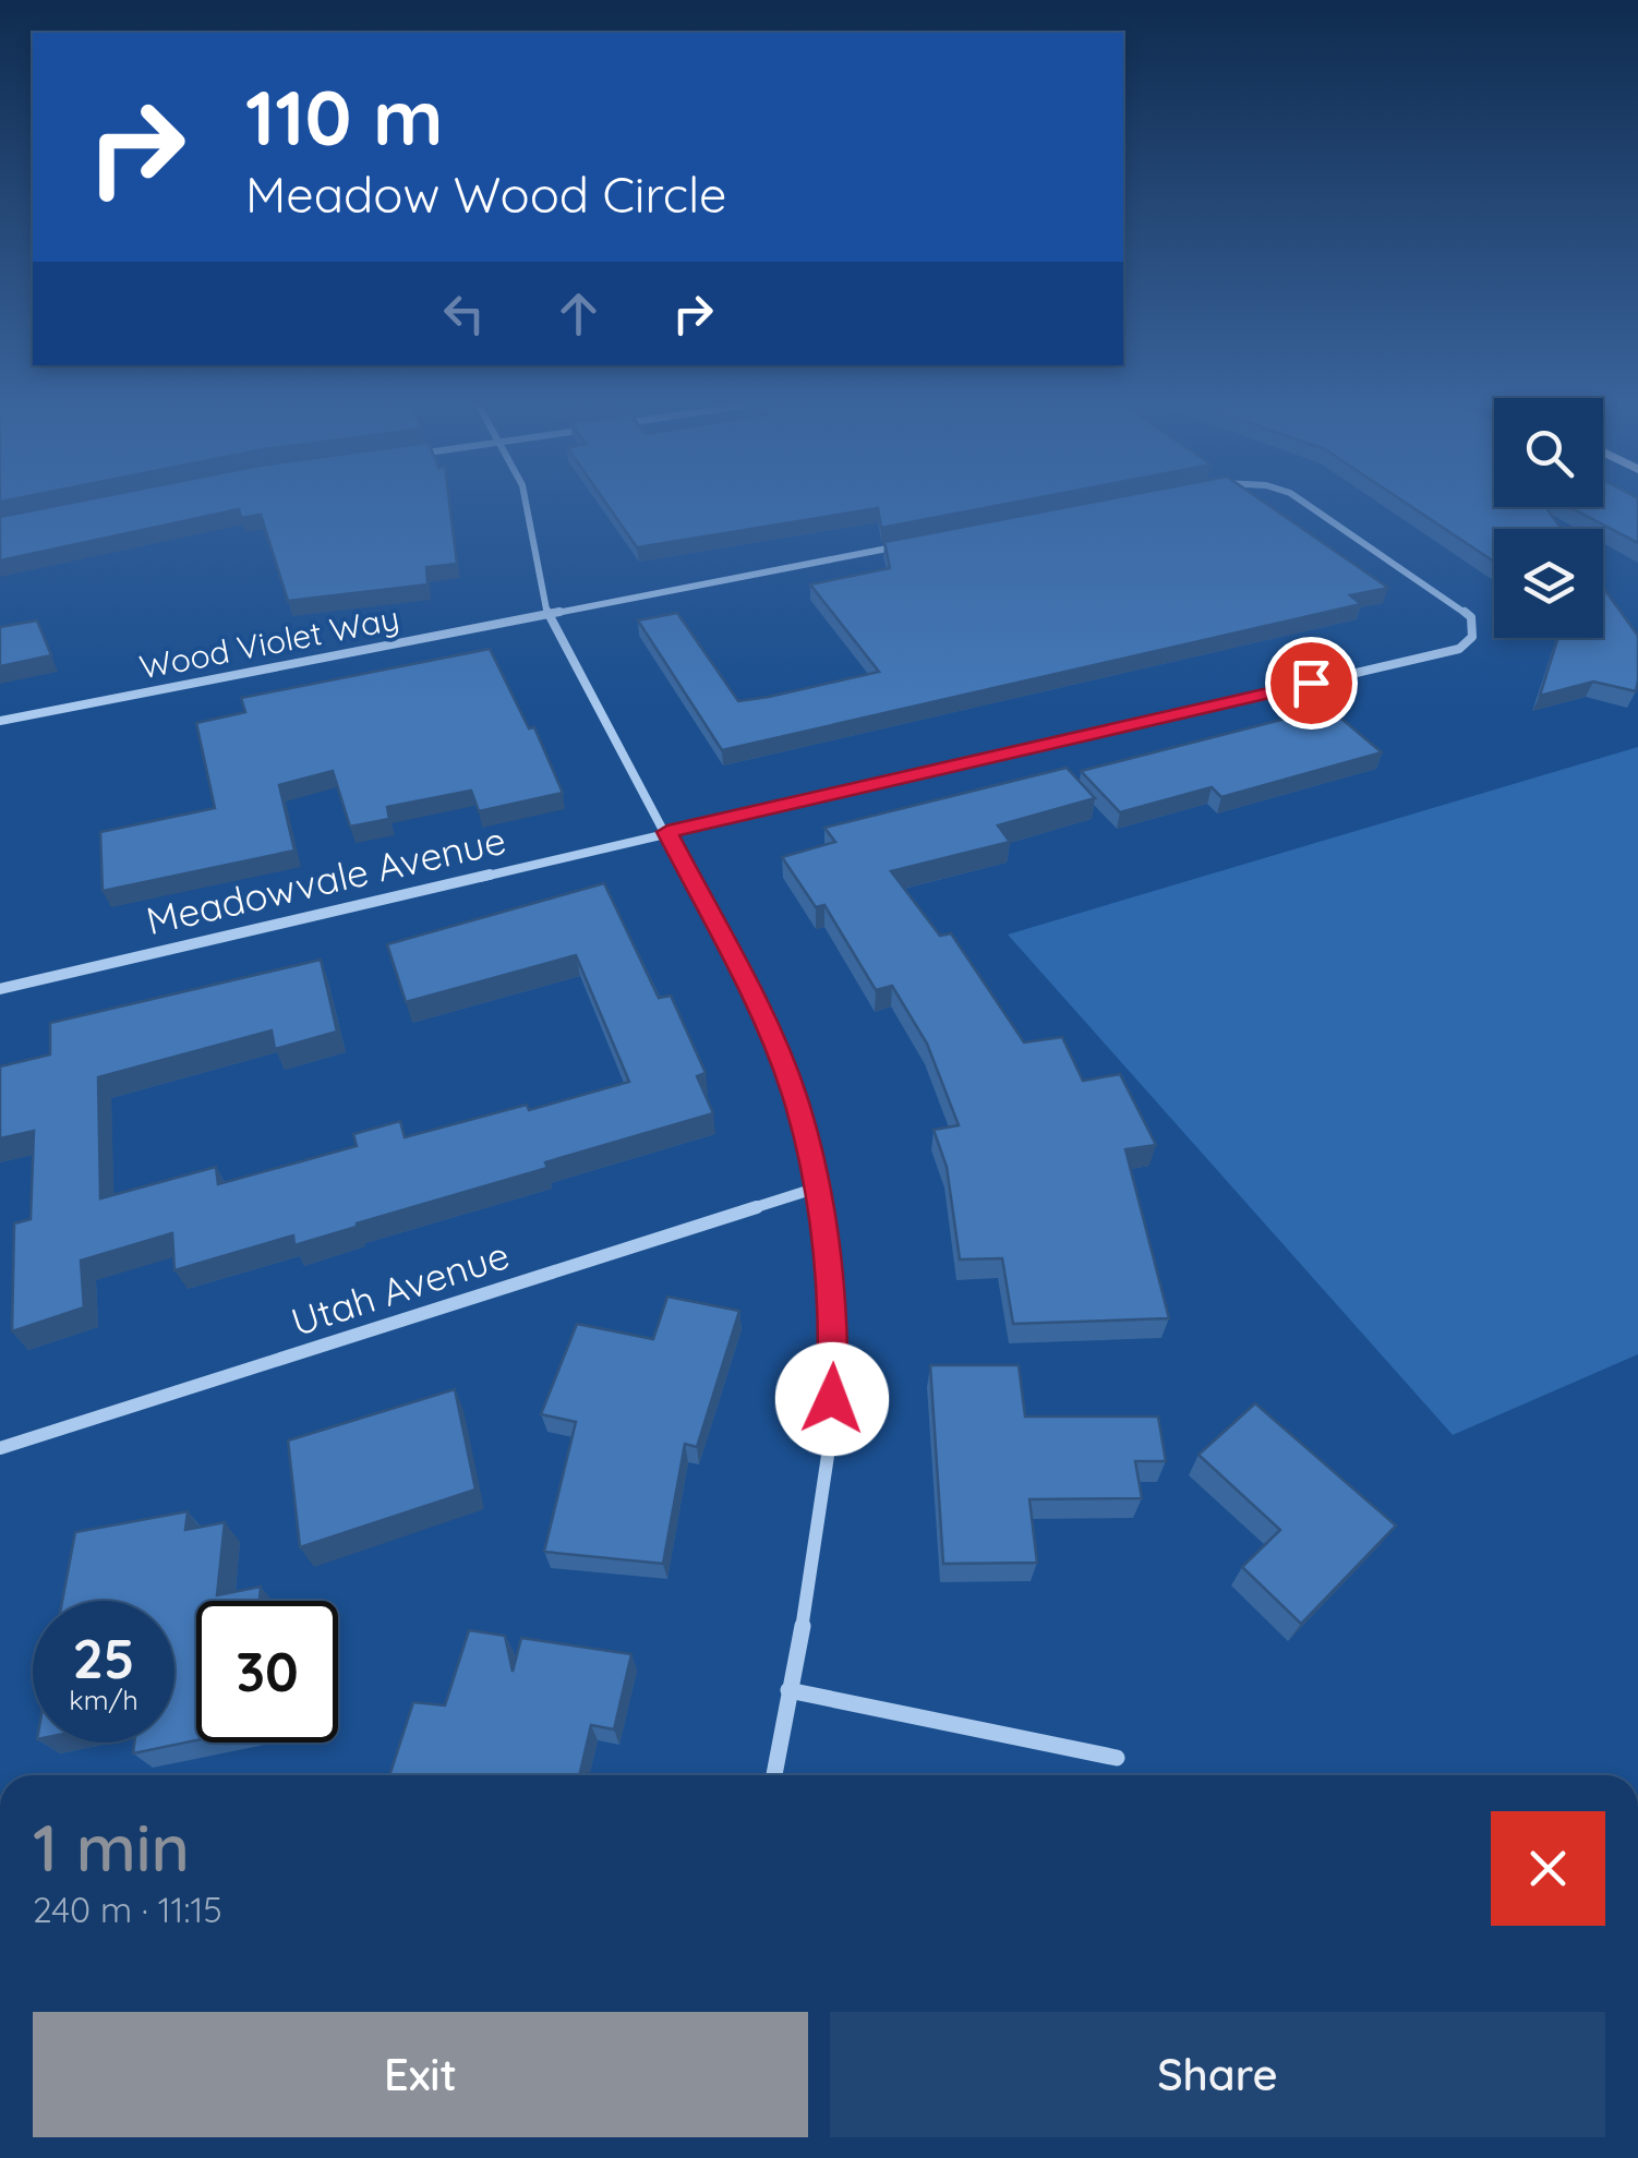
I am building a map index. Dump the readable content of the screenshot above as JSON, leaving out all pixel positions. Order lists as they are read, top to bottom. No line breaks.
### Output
{"streets":{"street":["Wood Violet Way","Meadowvale Avenue","Utah Avenue"]},"page":{"turn":["110 m","Meadow Wood Circle"],"speed":"25 km/h","limit":"30","heading":["1 min","240 m · 11:15"],"buttons":["Exit","Share"]}}
